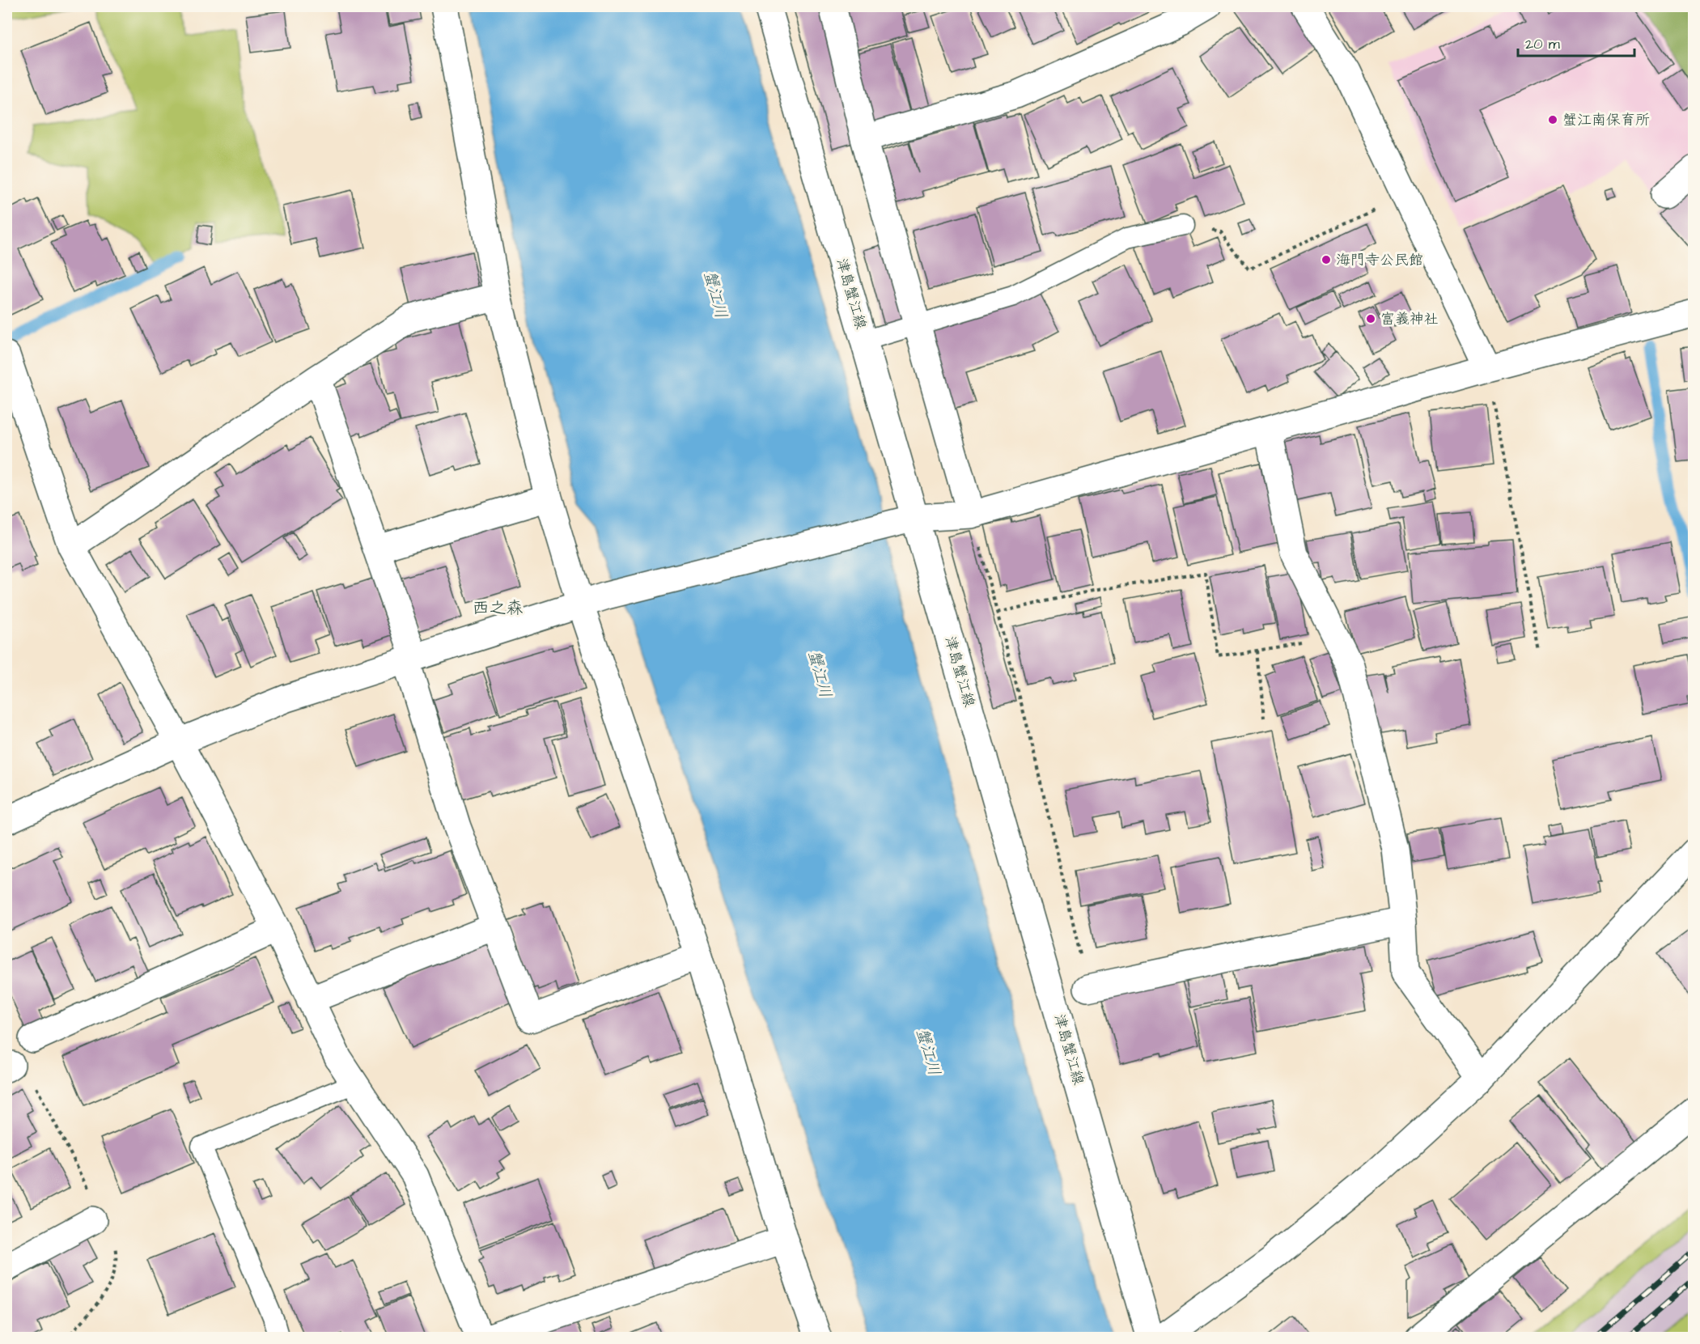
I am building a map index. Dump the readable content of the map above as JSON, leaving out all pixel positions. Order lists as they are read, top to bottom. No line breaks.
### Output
{"streets":{"street":["津島蟹江線"]},"districts":["西之森"],"water":["蟹江川"],"places":["蟹江南保育所","海門寺公民館","富義神社"],"scale_bar":"20 m"}
